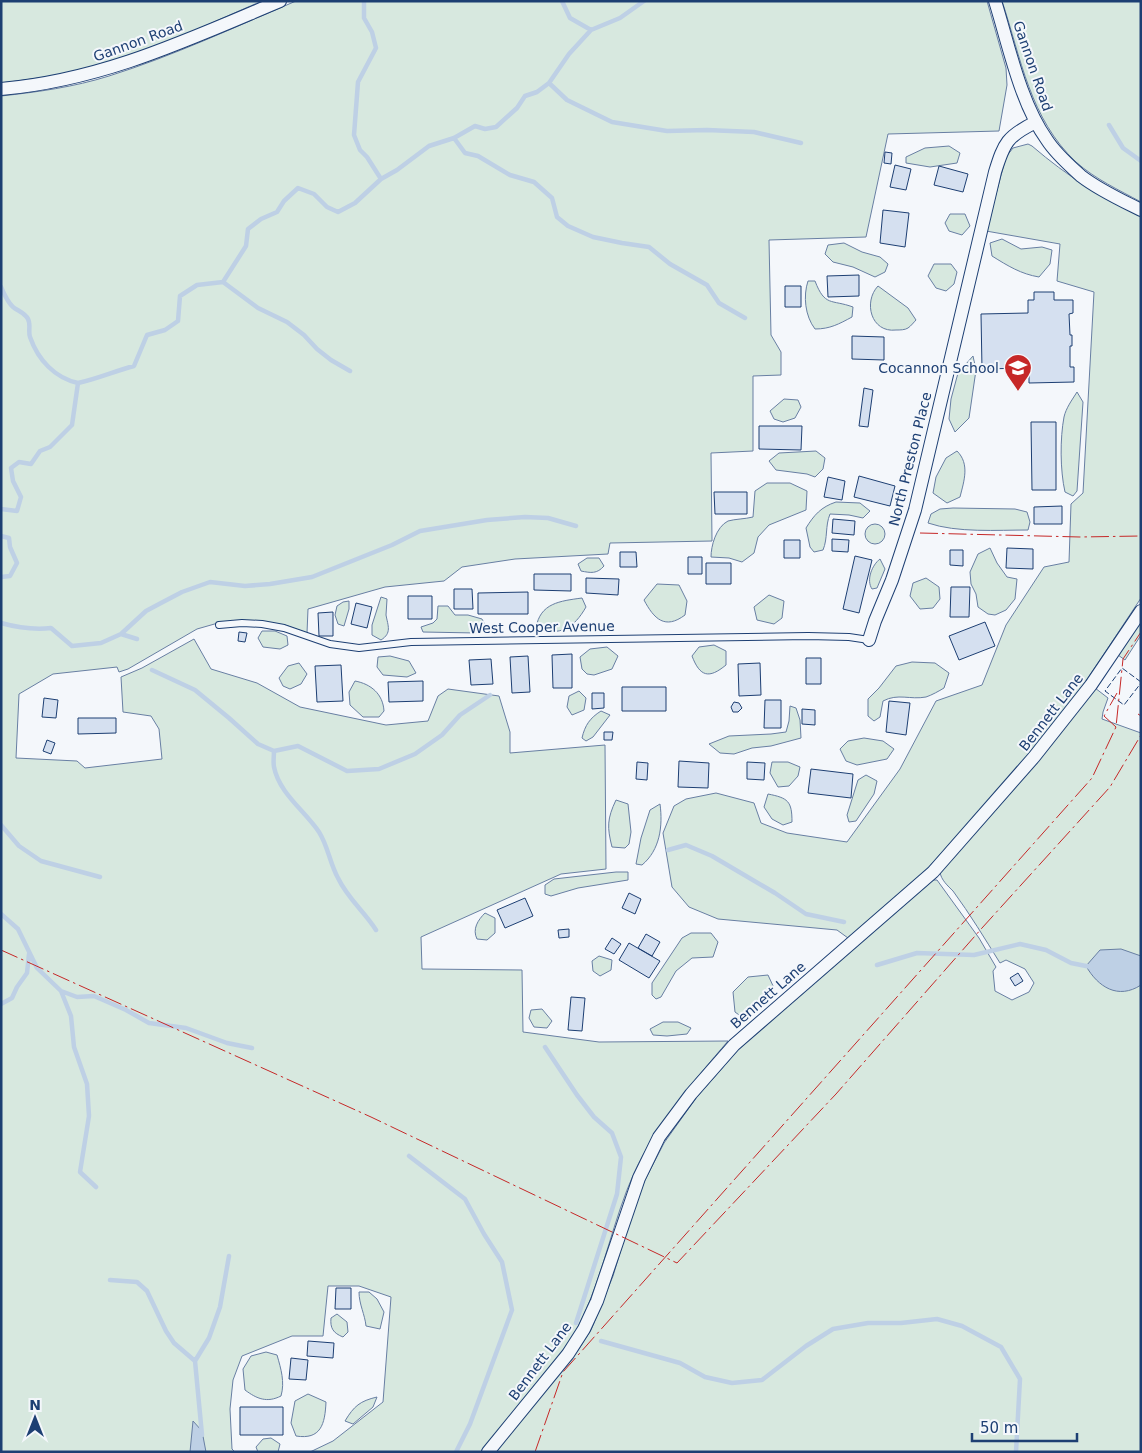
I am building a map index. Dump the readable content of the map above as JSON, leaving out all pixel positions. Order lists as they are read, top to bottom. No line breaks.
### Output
{"streets":{"street":["Gannon Road","North Preston Place","Bennett Lane"],"lane":["West Cooper Avenue"]},"crossings":[["Gannon Road","North Preston Place"],["North Preston Place","West Cooper Avenue"]],"places":{"school or university":["Cocannon School"]},"scale_bar":"50 m","north":"top"}
